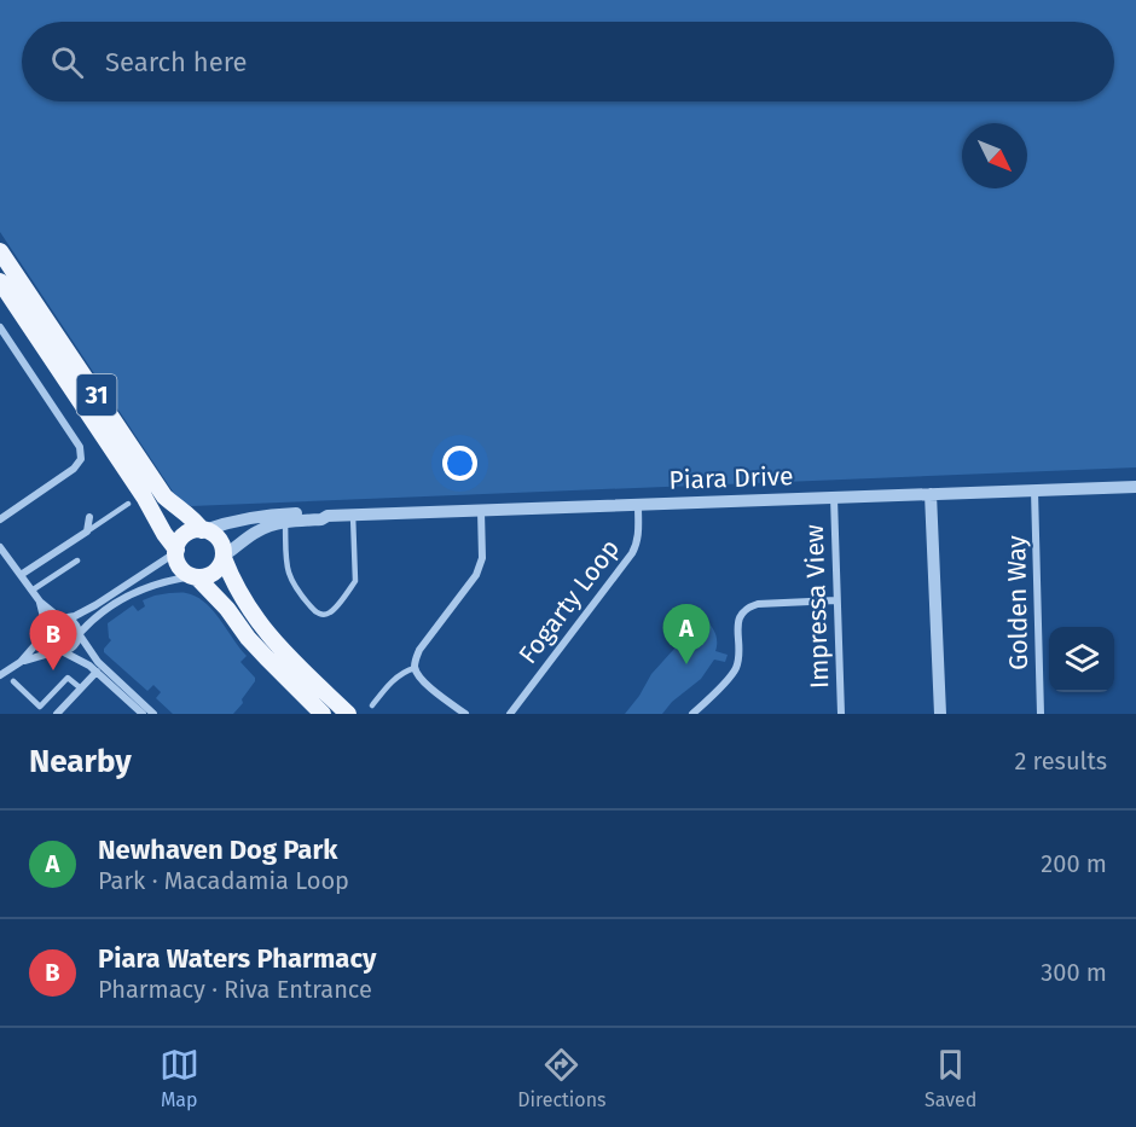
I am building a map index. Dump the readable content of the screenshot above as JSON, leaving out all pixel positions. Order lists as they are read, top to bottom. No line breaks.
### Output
{"streets":{"main road":["31"],"street":["Piara Drive","Fogarty Loop","Golden Way","Impressa View"]},"crossings":[["31","Piara Drive"],["Piara Drive","Fogarty Loop"],["Piara Drive","Golden Way"],["Piara Drive","Impressa View"]],"north":"bottom right","page":{"search":"Search here","pins":["A","B"],"heading":["Nearby","2 results"],"list":[{"mark":"A","name":"Newhaven Dog Park","note":"Park · Macadamia Loop","value":"200 m"},{"mark":"B","name":"Piara Waters Pharmacy","note":"Pharmacy · Riva Entrance","value":"300 m"}],"nav":["Map","Directions","Saved"]}}
